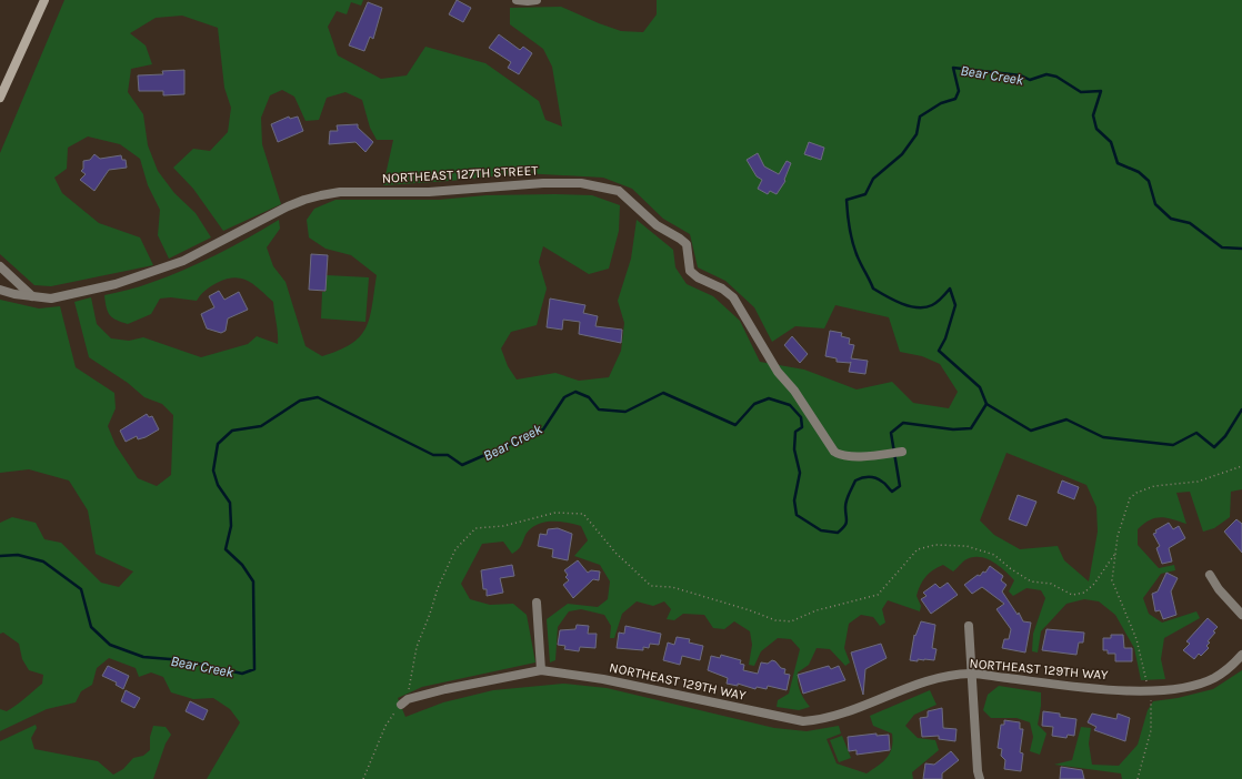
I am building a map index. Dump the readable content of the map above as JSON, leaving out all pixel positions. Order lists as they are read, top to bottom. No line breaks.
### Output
{"streets":{"street":["NORTHEAST 127TH STREET","NORTHEAST 129TH WAY"]},"water":["Bear Creek"]}
